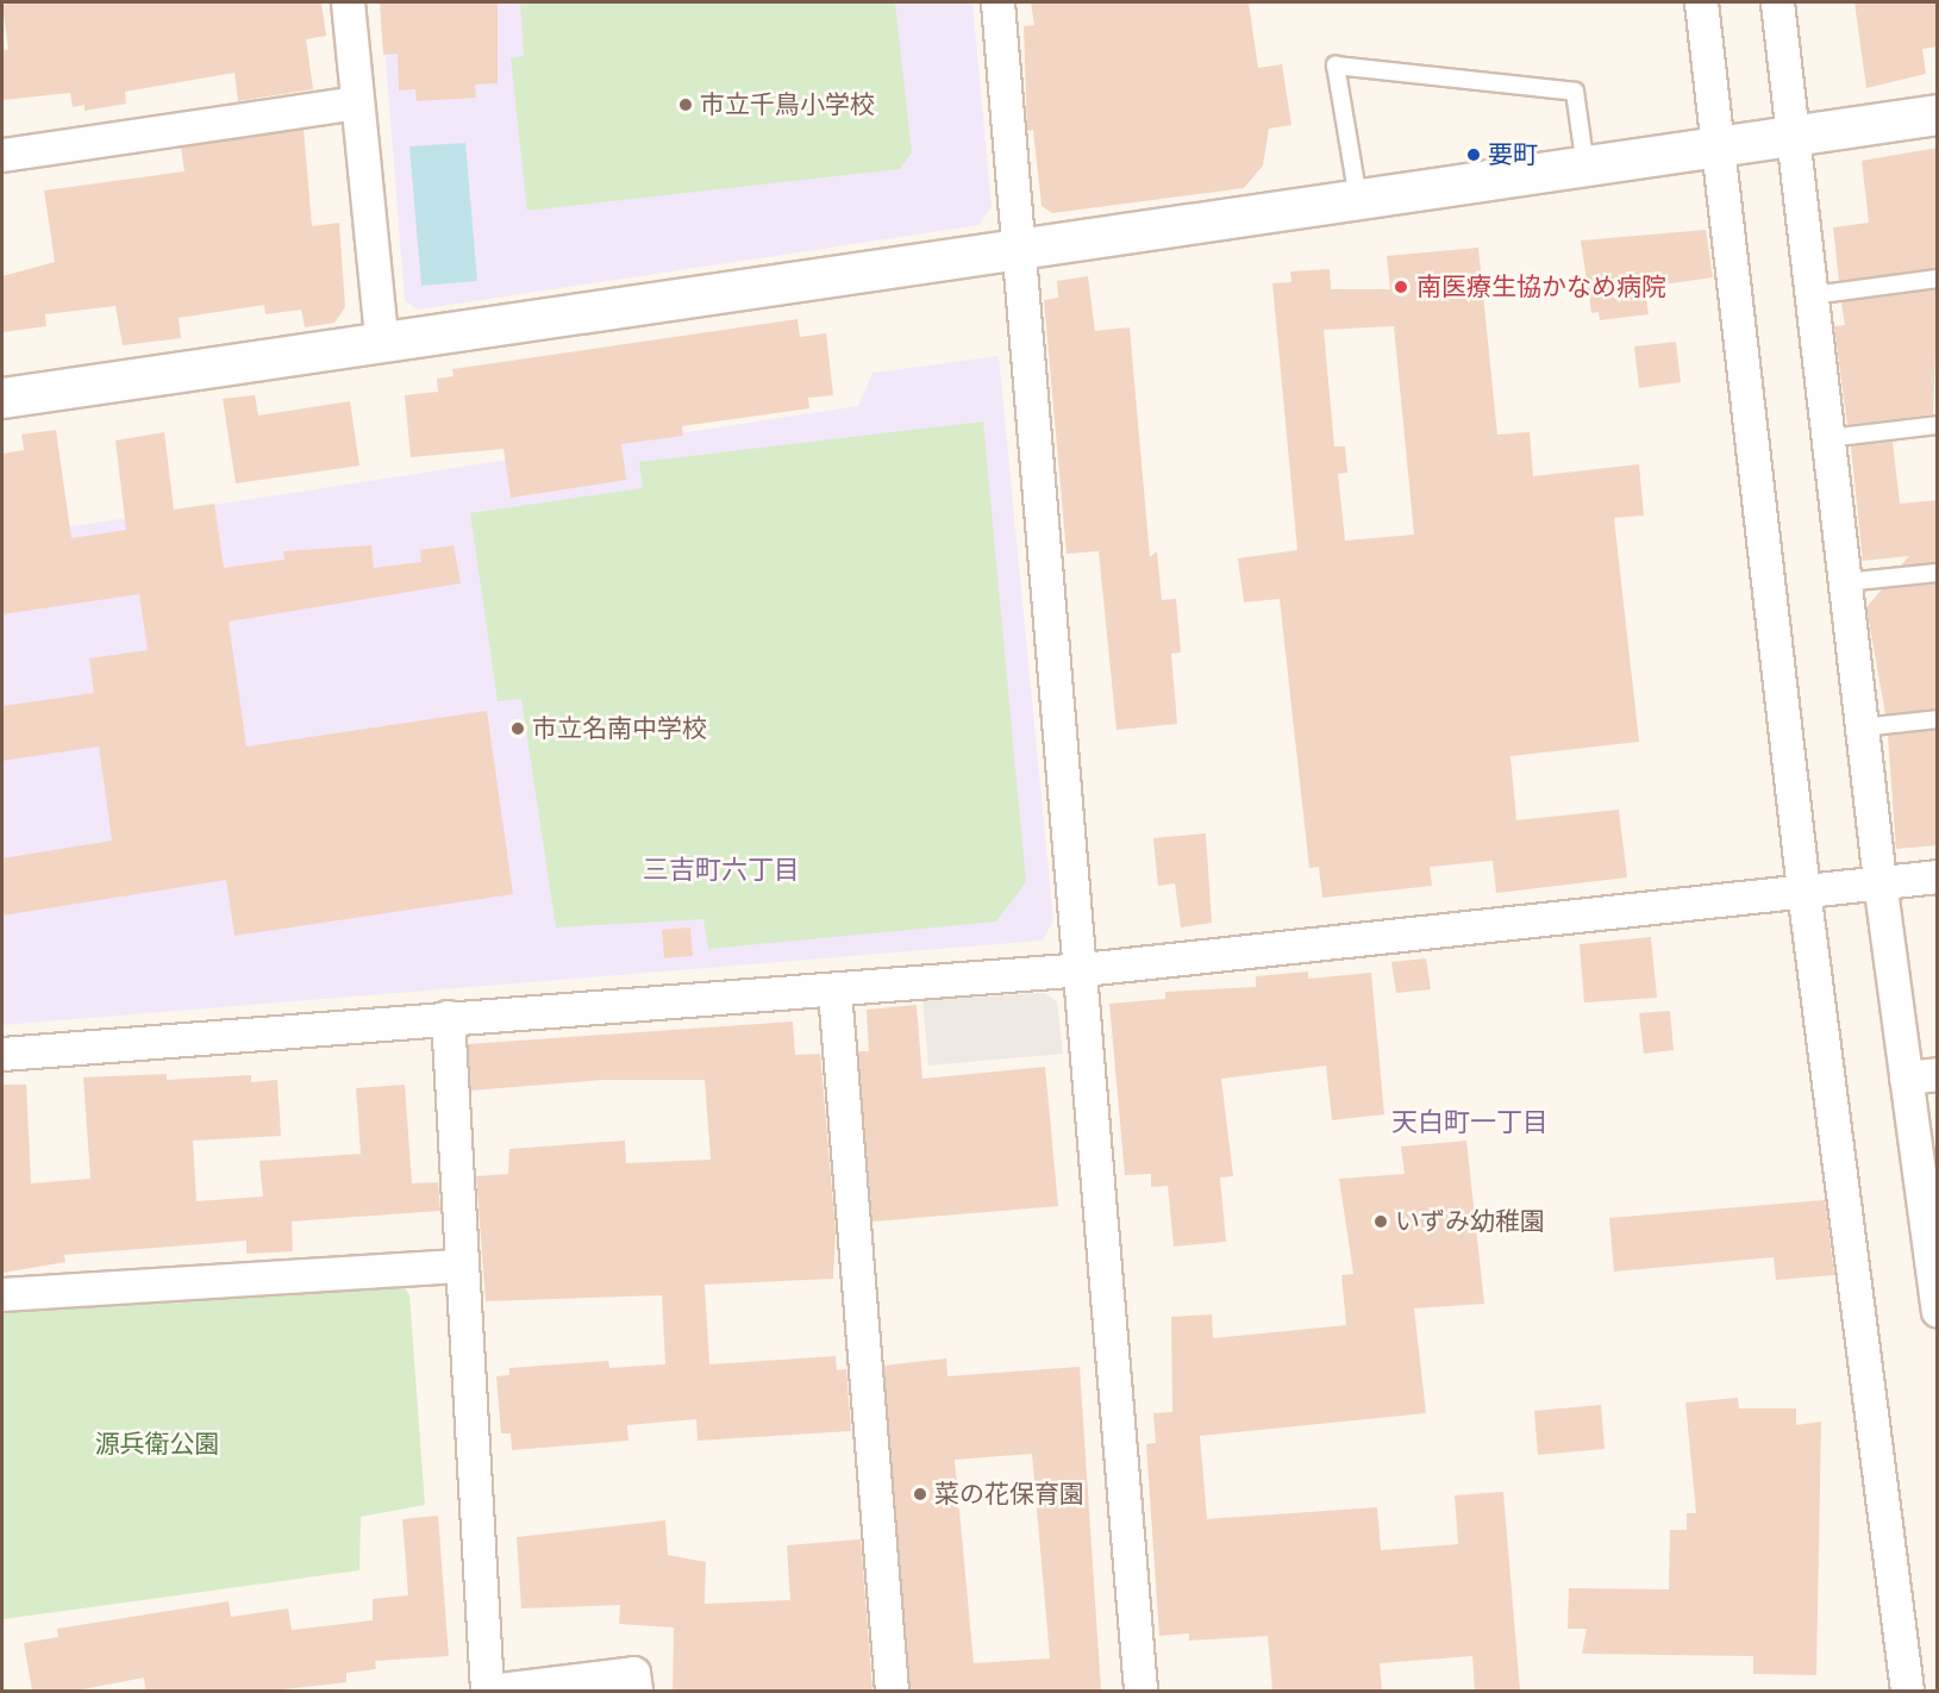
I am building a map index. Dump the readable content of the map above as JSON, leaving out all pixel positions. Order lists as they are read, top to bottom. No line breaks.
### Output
{"districts":["三吉町六丁目","天白町一丁目"],"parks":["源兵衛公園"],"places":["市立千鳥小学校","要町","南医療生協かなめ病院","市立名南中学校","いずみ幼稚園","菜の花保育園"]}
